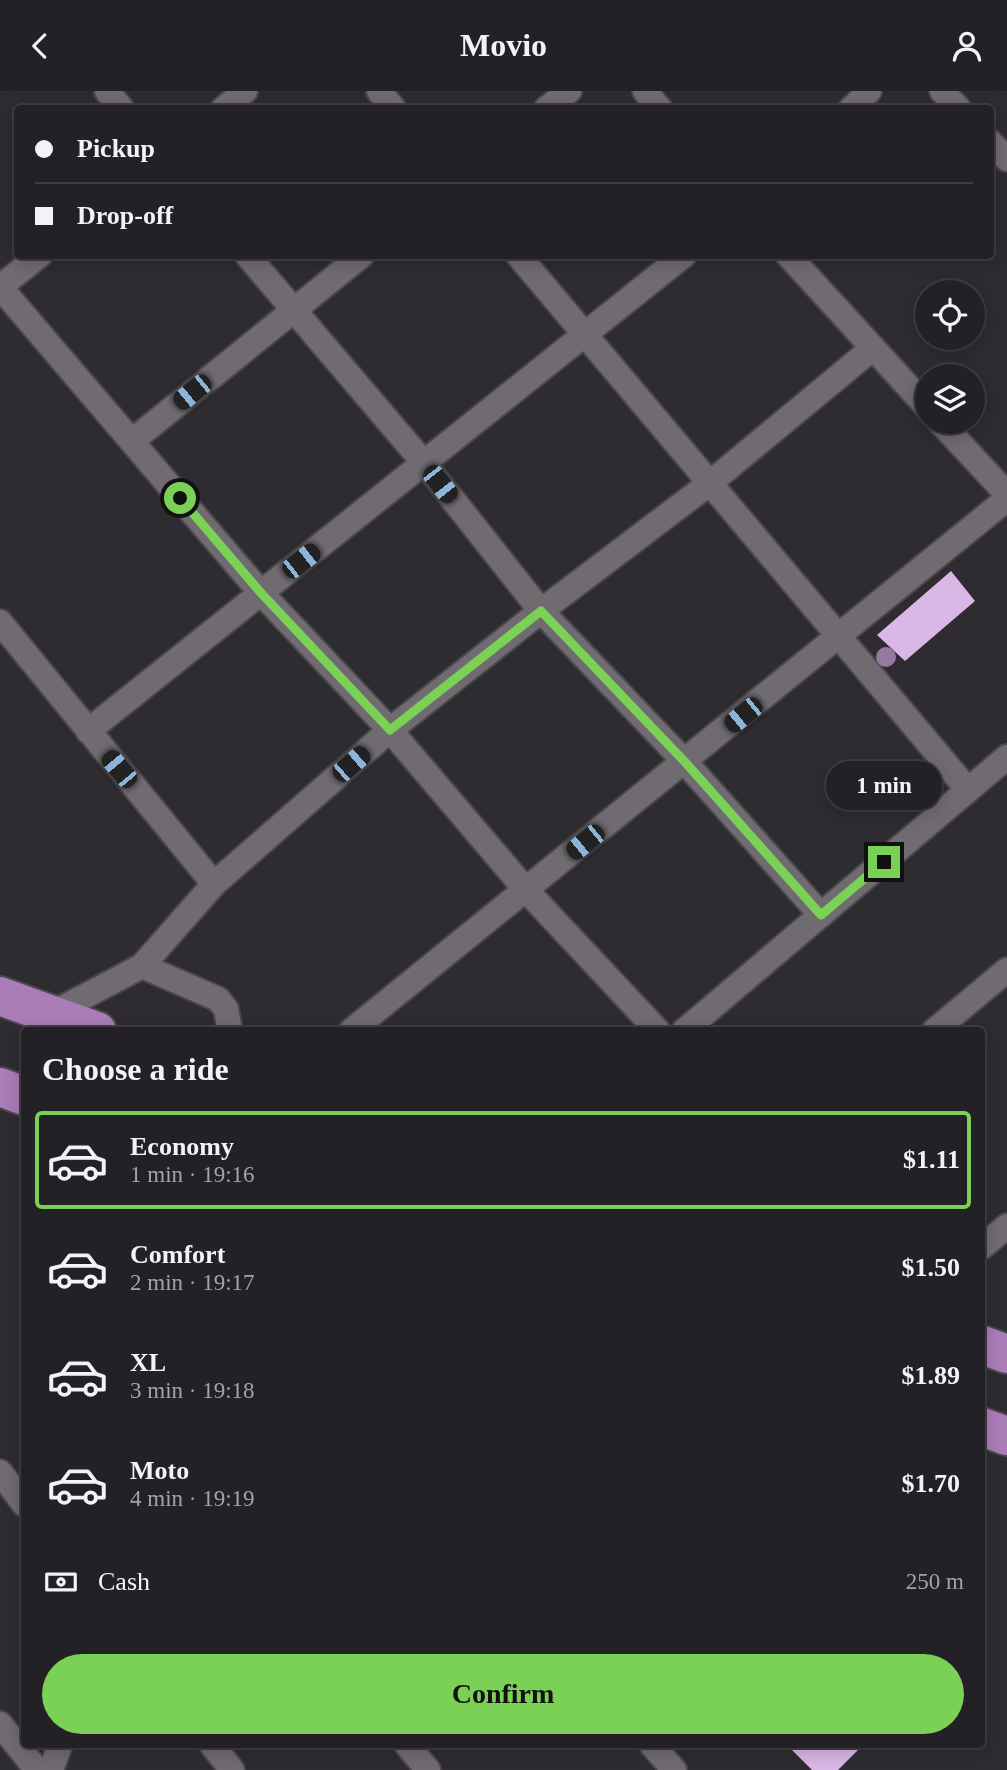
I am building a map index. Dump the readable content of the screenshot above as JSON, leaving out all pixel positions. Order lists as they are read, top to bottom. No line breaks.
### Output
{"page":{"header":"Movio","banner":["Pickup","Drop-off"],"bubble":"1 min","heading":"Choose a ride","list":[{"name":"Economy","note":"1 min · 19:16","value":"$1.11"},{"name":"Comfort","note":"2 min · 19:17","value":"$1.50"},{"name":"XL","note":"3 min · 19:18","value":"$1.89"},{"name":"Moto","note":"4 min · 19:19","value":"$1.70"}],"pay":["Cash","250 m"],"buttons":"Confirm"}}
